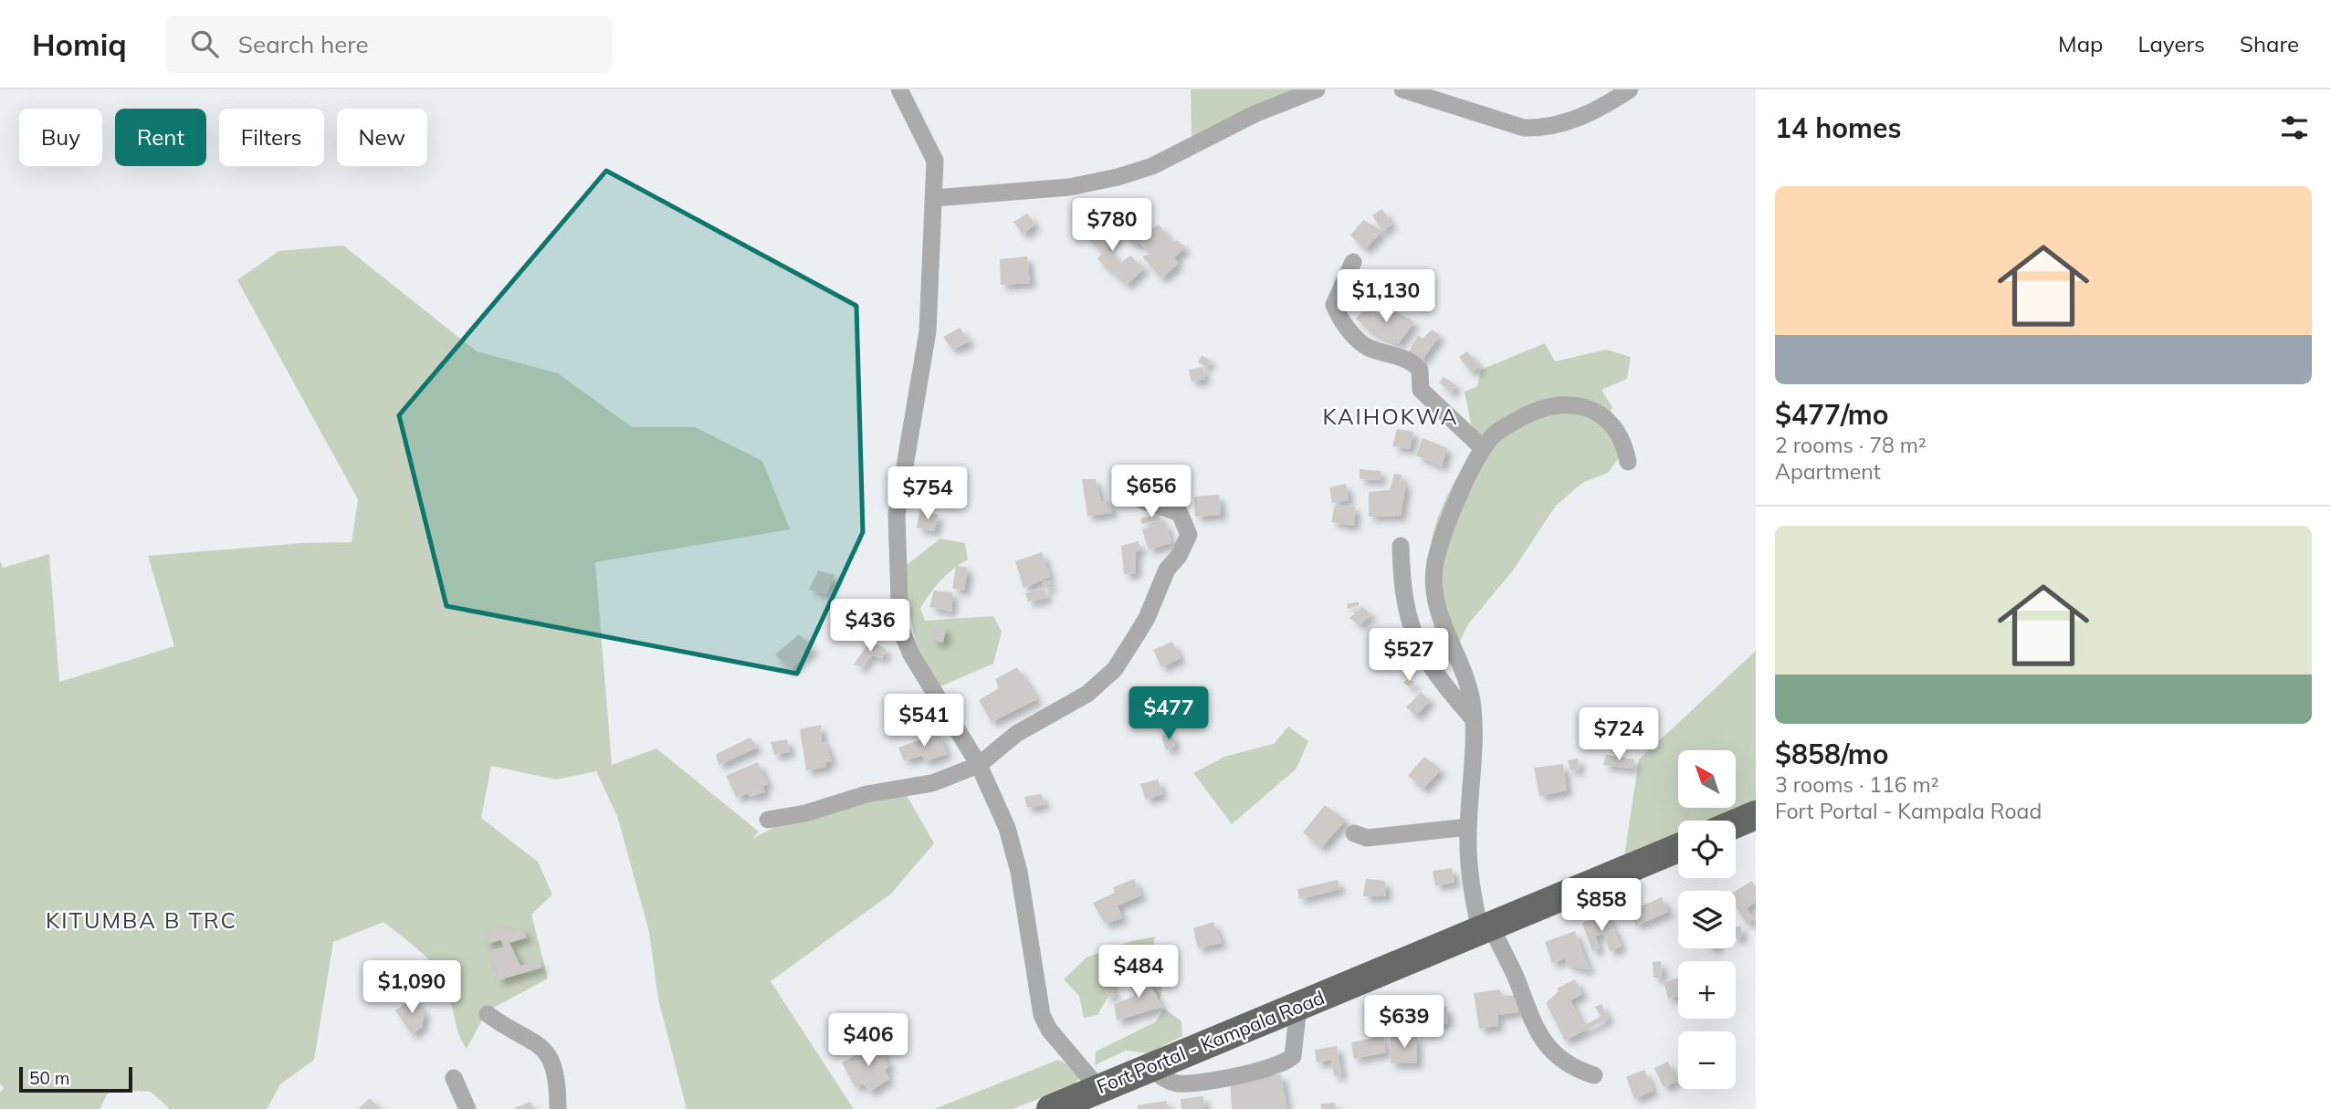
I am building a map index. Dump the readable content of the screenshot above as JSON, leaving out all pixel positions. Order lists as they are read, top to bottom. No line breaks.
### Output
{"streets":{"highway":["Fort Portal - Kampala Road"]},"districts":["KAIHOKWA","KITUMBA B TRC"],"scale_bar":"50 m","north":"top left","page":{"header":"Homiq","search":"Search here","nav":["Map","Layers","Share"],"heading":"14 homes","chip":["Buy","Rent","Filters","New"],"list":[{"name":"$477/mo","note":"2 rooms · 78 m² · Apartment"},{"name":"$858/mo","note":"3 rooms · 116 m² · Fort Portal - Kampala Road"}],"price":["$780","$1,130","$656","$754","$436","$527","$477","$541","$724","$858","$484","$1,090","$639","$406"],"map_buttons":["+","−"],"scale":"50 m"}}
